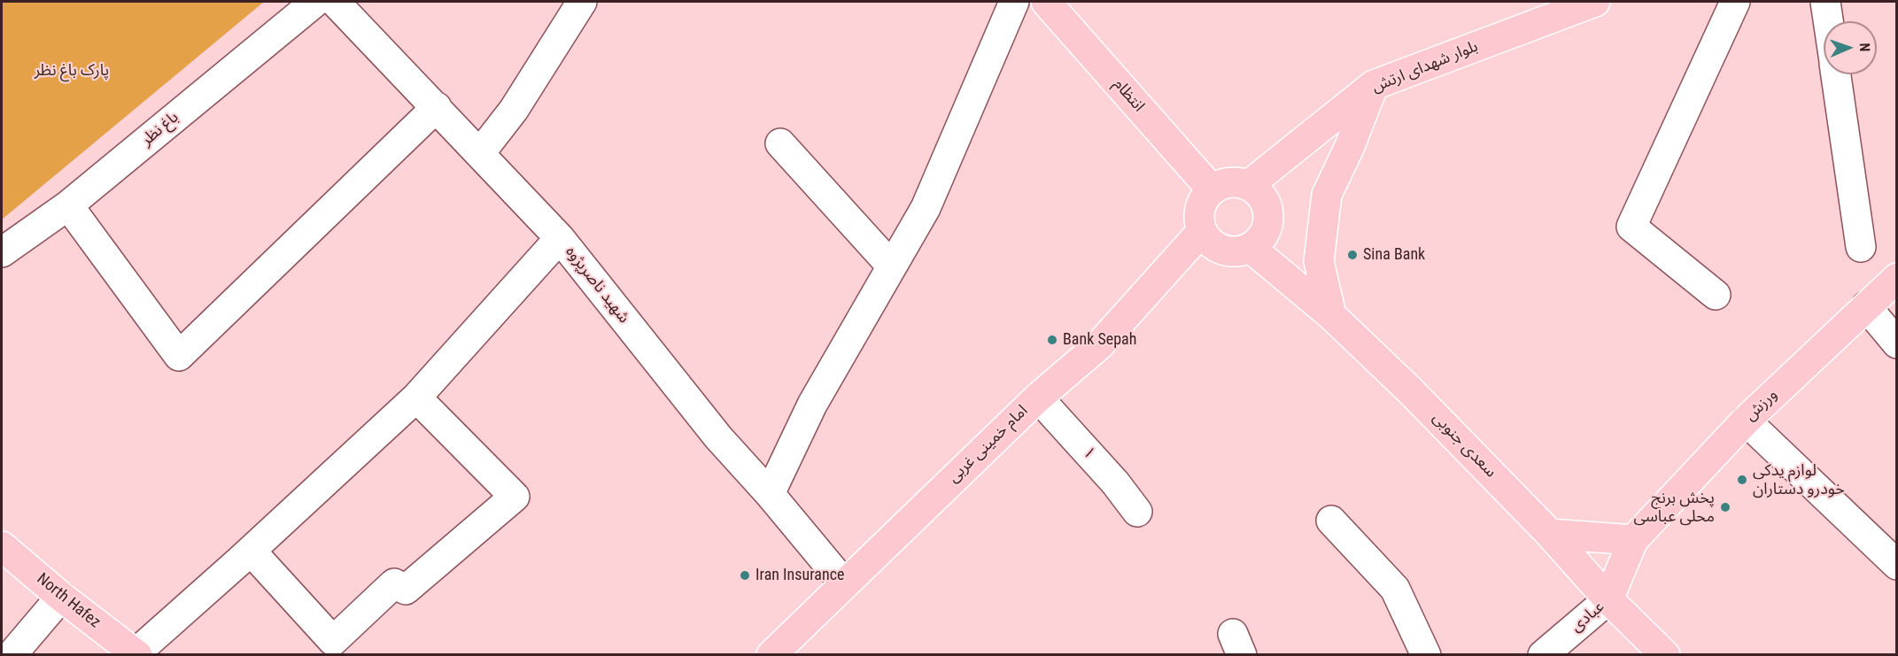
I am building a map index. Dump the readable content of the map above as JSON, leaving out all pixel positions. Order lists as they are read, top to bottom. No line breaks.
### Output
{"streets":{"main road":["بلوار شهدای ارتش","انتظام","ورزش","امام خمینی غربی","سعدی جنوبی","North Hafez"],"street":["باغ نظر","شهید ناصرپژوه","۱","عبادی"]},"crossings":[["بلوار شهدای ارتش","انتظام"],["بلوار شهدای ارتش","امام خمینی غربی"],["بلوار شهدای ارتش","سعدی جنوبی"],["انتظام","امام خمینی غربی"],["انتظام","سعدی جنوبی"],["شهید ناصرپژوه","امام خمینی غربی"],["ورزش","سعدی جنوبی"],["ورزش","عبادی"],["امام خمینی غربی","سعدی جنوبی"],["امام خمینی غربی","۱"],["سعدی جنوبی","عبادی"]],"parks":["پارک باغ نظر"],"places":["Sina Bank","Bank Sepah","لوازم یدکی خودرو دستاران","پخش برنج محلی عباسی","Iran Insurance"],"north":"right"}
